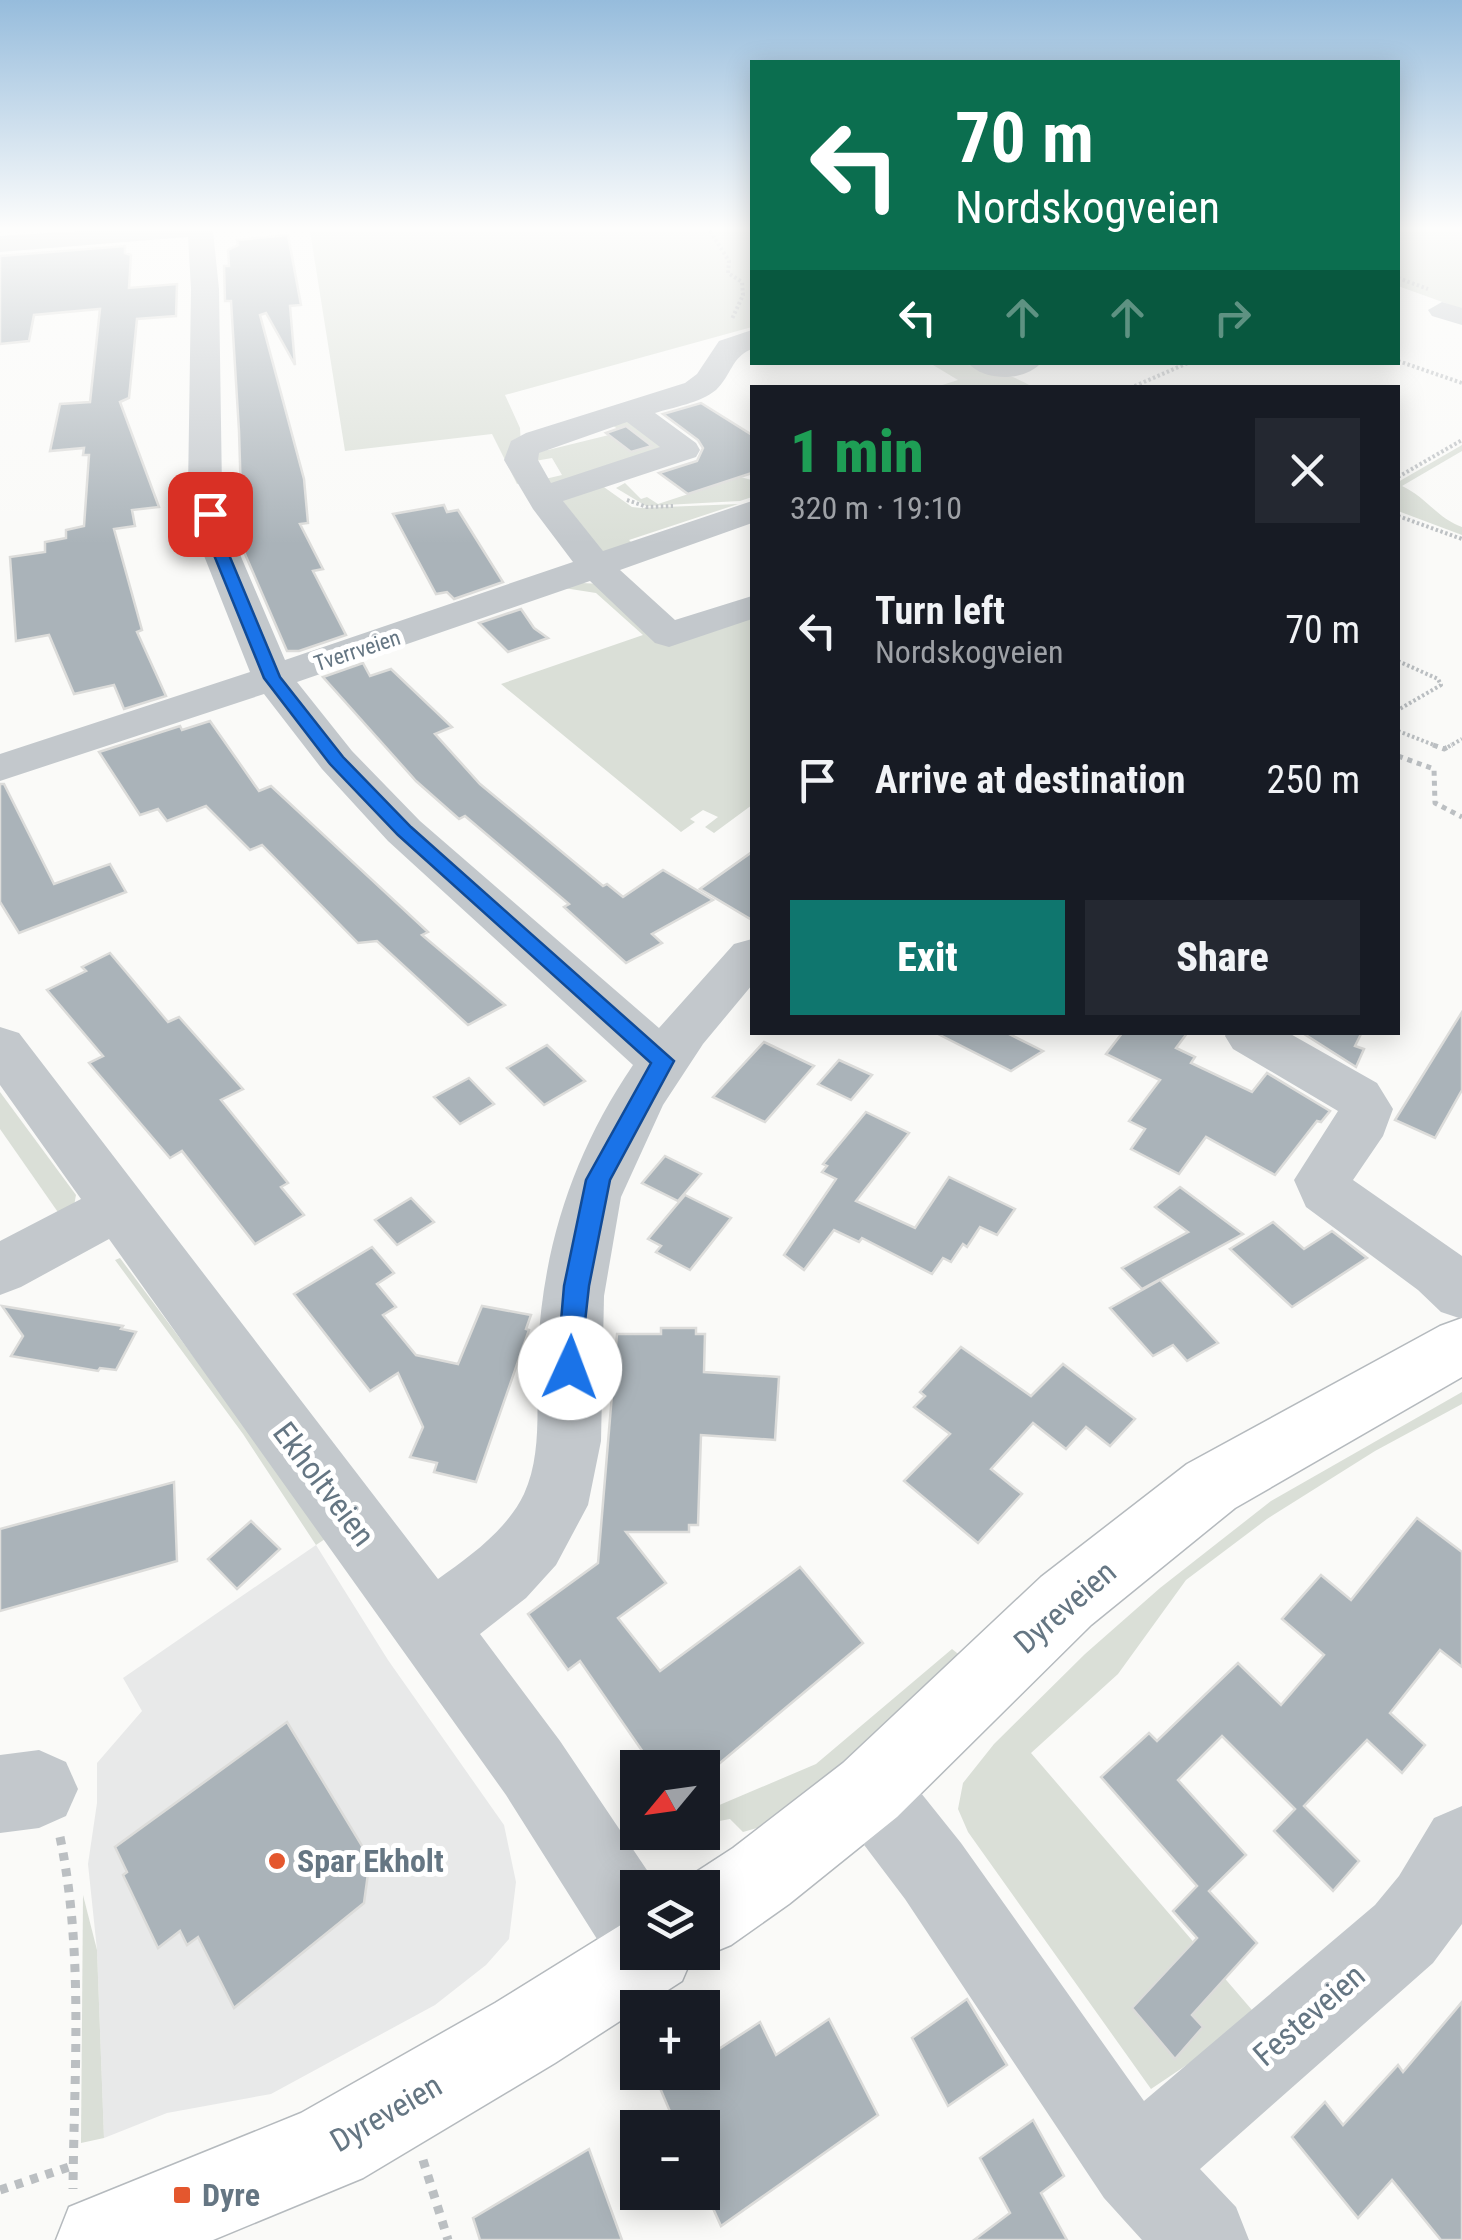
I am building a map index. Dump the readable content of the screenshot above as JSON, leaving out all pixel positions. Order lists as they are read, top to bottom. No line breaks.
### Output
{"streets":{"main road":["Dyreveien"],"street":["Tverrveien","Ekholtveien","Festeveien"]},"places":{"other":["Spar Ekholt"],"transit":["Dyre"]},"north":"bottom left","page":{"turn":["70 m","Nordskogveien"],"heading":["1 min","320 m · 19:10"],"list":[{"name":"Turn left","note":"Nordskogveien","value":"70 m"},{"name":"Arrive at destination","value":"250 m"}],"buttons":["Exit","Share"],"map_buttons":["+","−"]}}
